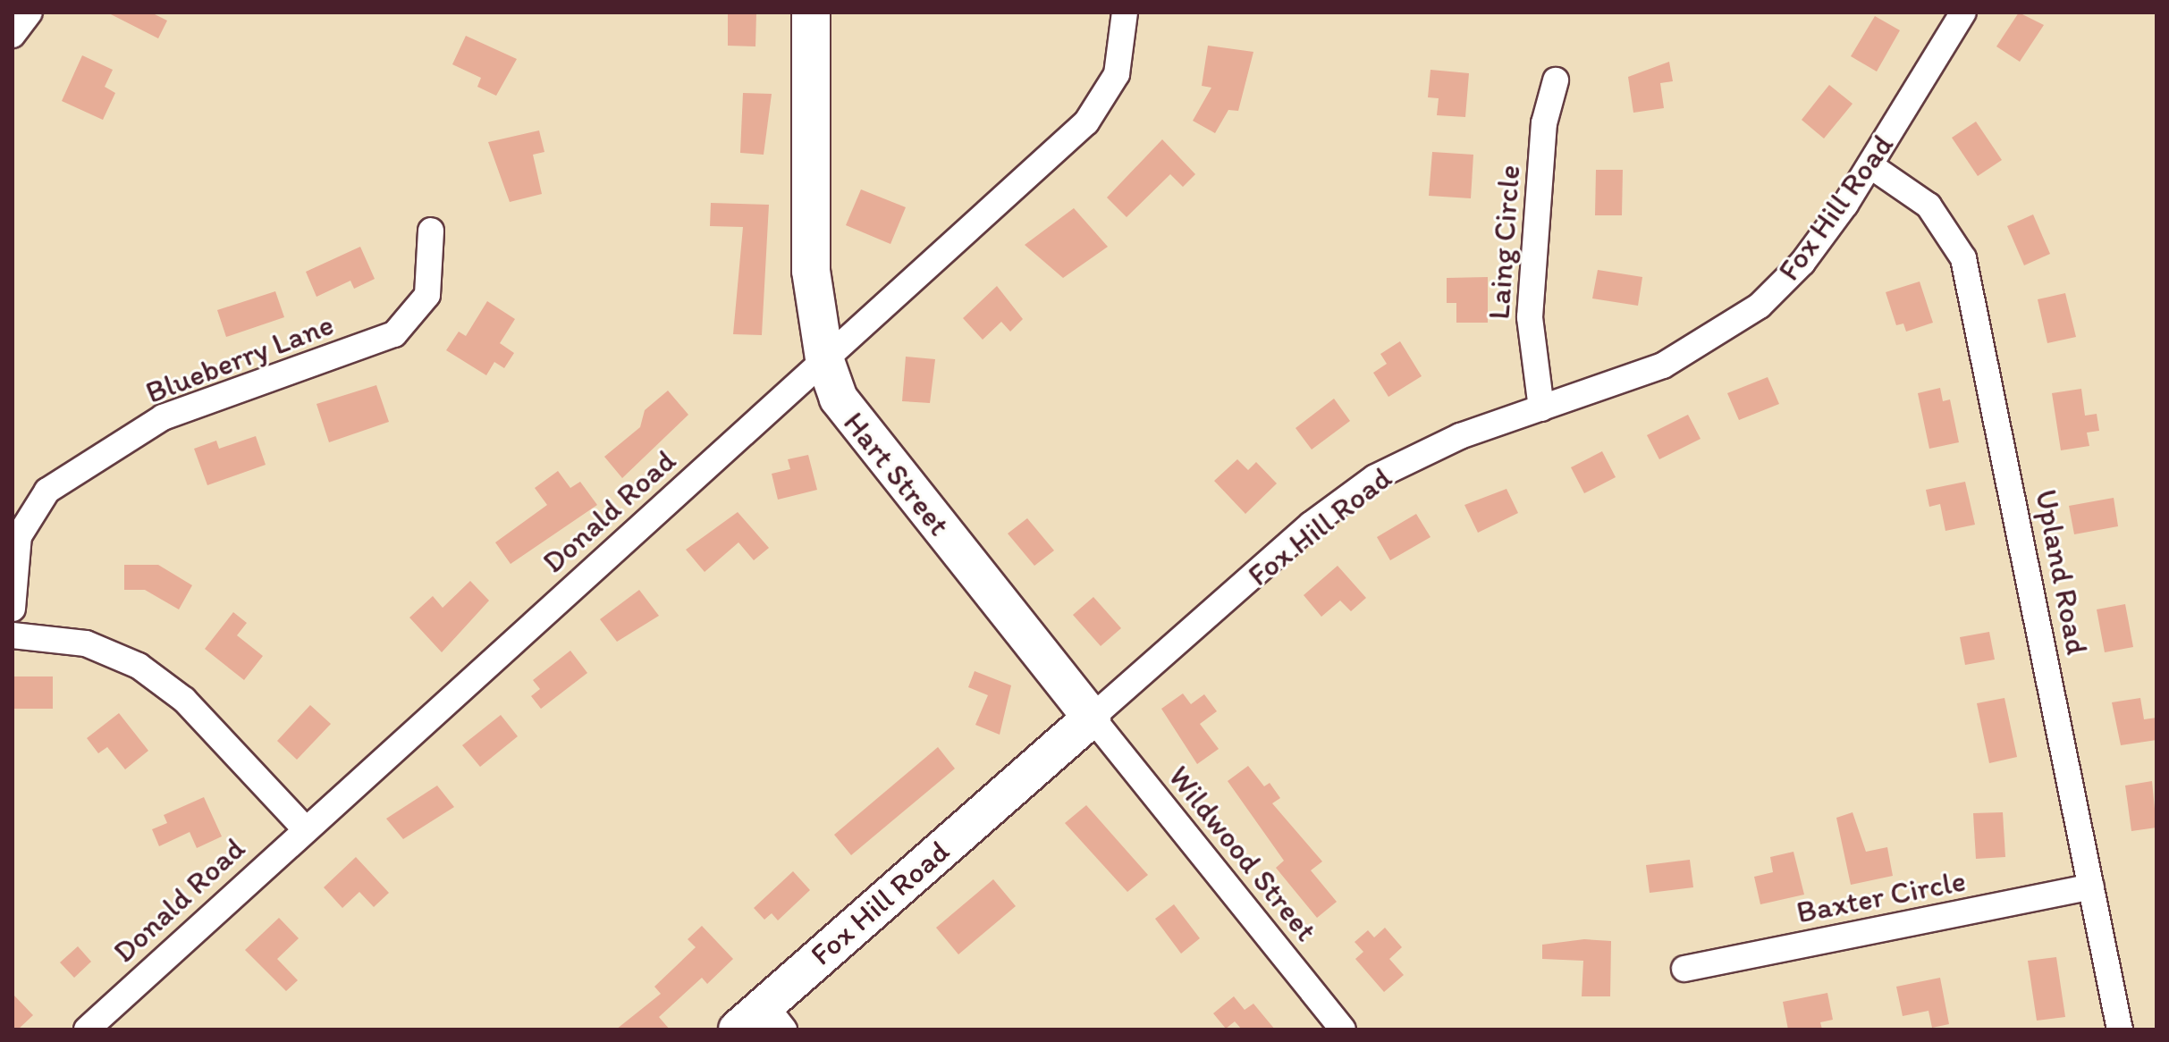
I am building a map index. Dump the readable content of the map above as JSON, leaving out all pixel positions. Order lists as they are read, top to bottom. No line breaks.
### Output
{"streets":{"street":["Fox Hill Road","Laing Circle","Blueberry Lane","Hart Street","Donald Road","Upland Road","Wildwood Street","Baxter Circle"]},"crossings":[["Fox Hill Road","Laing Circle"],["Fox Hill Road","Hart Street"],["Fox Hill Road","Upland Road"],["Fox Hill Road","Wildwood Street"],["Hart Street","Donald Road"],["Hart Street","Wildwood Street"],["Upland Road","Baxter Circle"]]}
